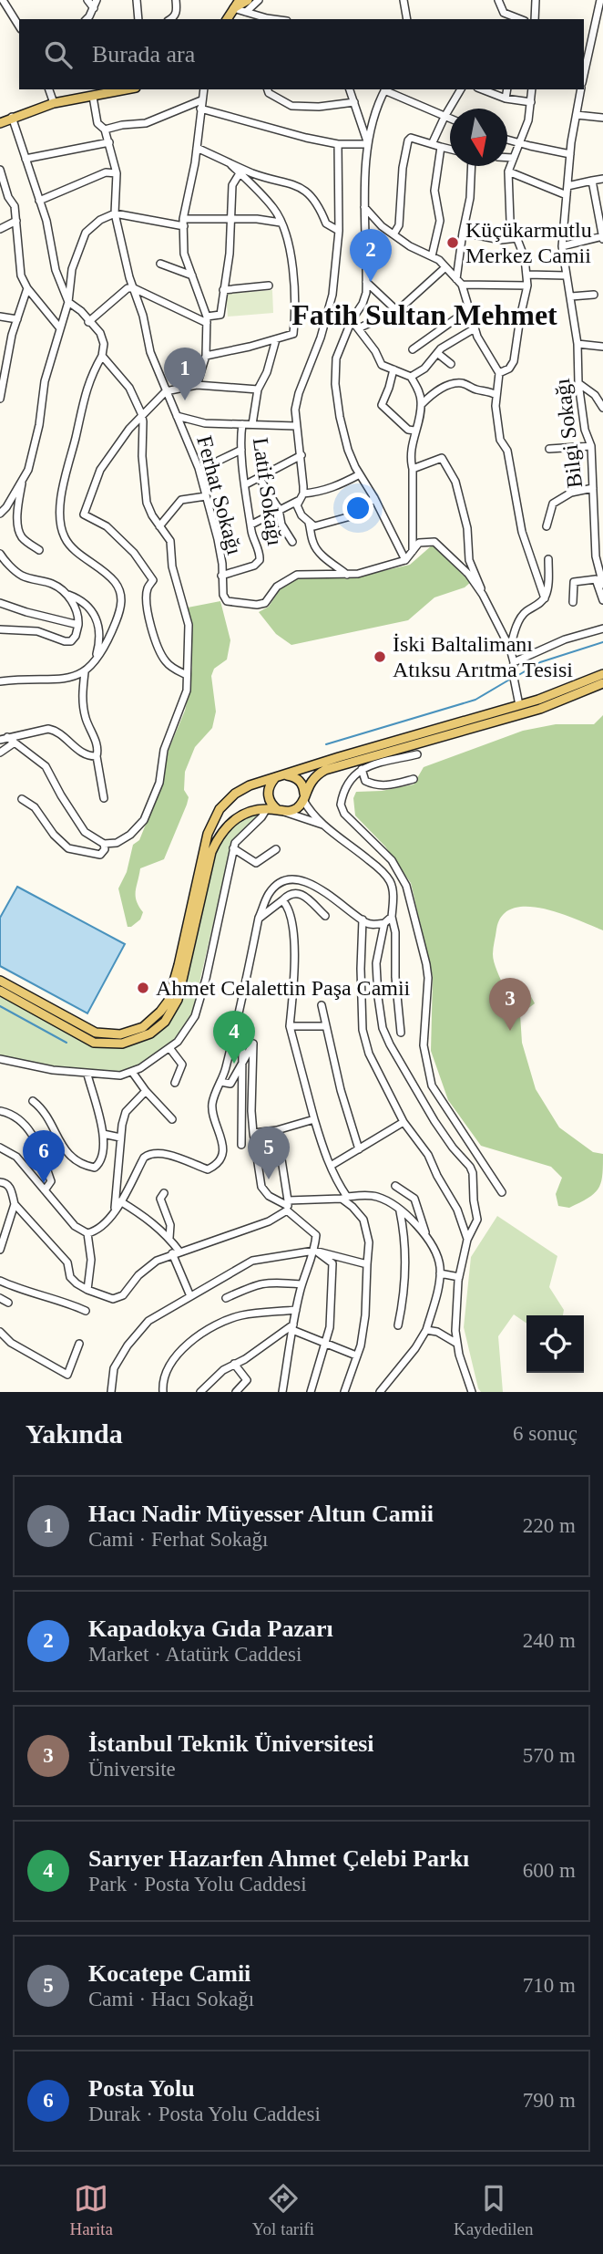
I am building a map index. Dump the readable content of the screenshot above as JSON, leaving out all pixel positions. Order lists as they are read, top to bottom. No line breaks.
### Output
{"streets":{"street":["Bilgi Sokağı","Latif Sokağı","Ferhat Sokağı"]},"crossings":[["Latif Sokağı","Ferhat Sokağı"]],"districts":["Fatih Sultan Mehmet"],"places":["Küçükarmutlu Merkez Camii","İski Baltalimanı Atıksu Arıtma Tesisi","Ahmet Celalettin Paşa Camii"],"north":"bottom","page":{"search":"Burada ara","pins":["2","1","3","4","5","6"],"heading":["Yakında","6 sonuç"],"list":[{"mark":"1","name":"Hacı Nadir Müyesser Altun Camii","note":"Cami · Ferhat Sokağı","value":"220 m"},{"mark":"2","name":"Kapadokya Gıda Pazarı","note":"Market · Atatürk Caddesi","value":"240 m"},{"mark":"3","name":"İstanbul Teknik Üniversitesi","note":"Üniversite","value":"570 m"},{"mark":"4","name":"Sarıyer Hazarfen Ahmet Çelebi Parkı","note":"Park · Posta Yolu Caddesi","value":"600 m"},{"mark":"5","name":"Kocatepe Camii","note":"Cami · Hacı Sokağı","value":"710 m"},{"mark":"6","name":"Posta Yolu","note":"Durak · Posta Yolu Caddesi","value":"790 m"}],"nav":["Harita","Yol tarifi","Kaydedilen"]}}
